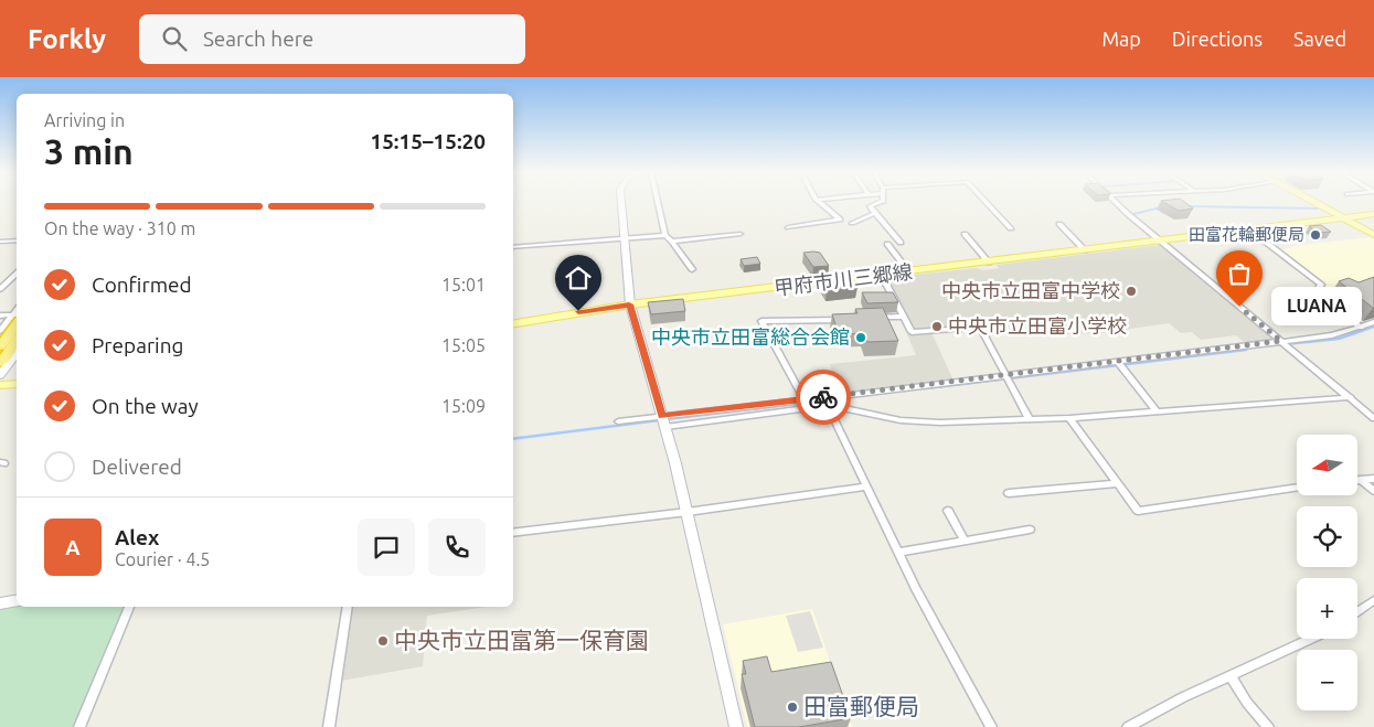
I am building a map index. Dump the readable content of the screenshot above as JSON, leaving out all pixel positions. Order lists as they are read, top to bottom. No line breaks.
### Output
{"streets":{"main road":["甲府市川三郷線"]},"places":["田富花輪郵便局","中央市立田富中学校","LUANA","中央市立田富小学校","中央市立田富総合会館","中央市立田富第一保育園","田富郵便局"],"north":"left","page":{"header":"Forkly","search":"Search here","nav":["Map","Directions","Saved"],"heading":["3 min","Arriving in","15:15–15:20"],"panel":["Alex","Courier · 4.5"],"bar":"On the way · 310 m","list":[["Confirmed","15:01"],["Preparing","15:05"],["On the way","15:09"],"Delivered"],"bubble":"LUANA","map_buttons":["+","−"],"round":"A"}}
